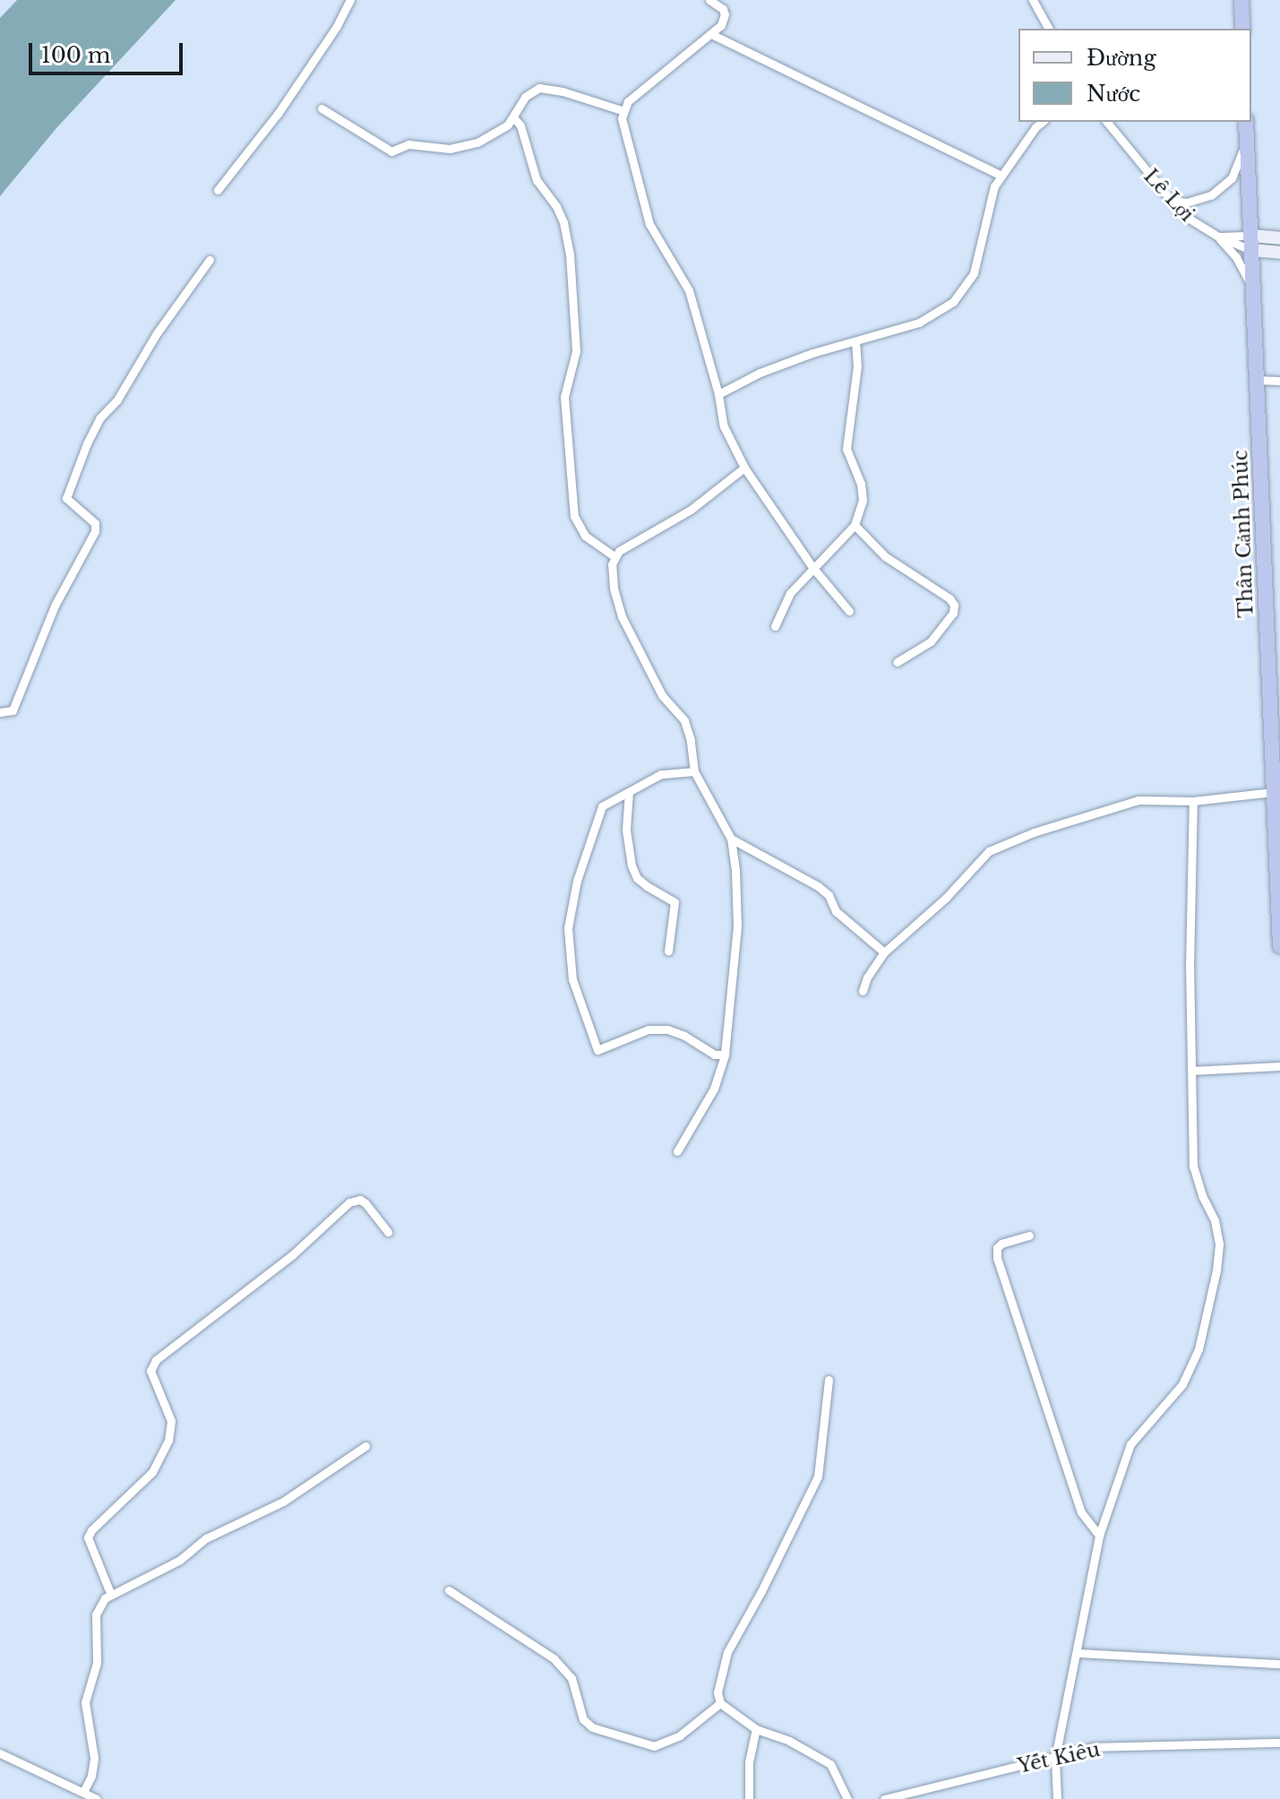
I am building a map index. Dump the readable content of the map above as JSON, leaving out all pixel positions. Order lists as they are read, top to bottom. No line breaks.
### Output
{"streets":{"highway":["Thân Cảnh Phúc"],"street":["Lê Lợi","Yết Kiêu"]},"legend":["Đường","Nước"],"scale_bar":"100 m"}
